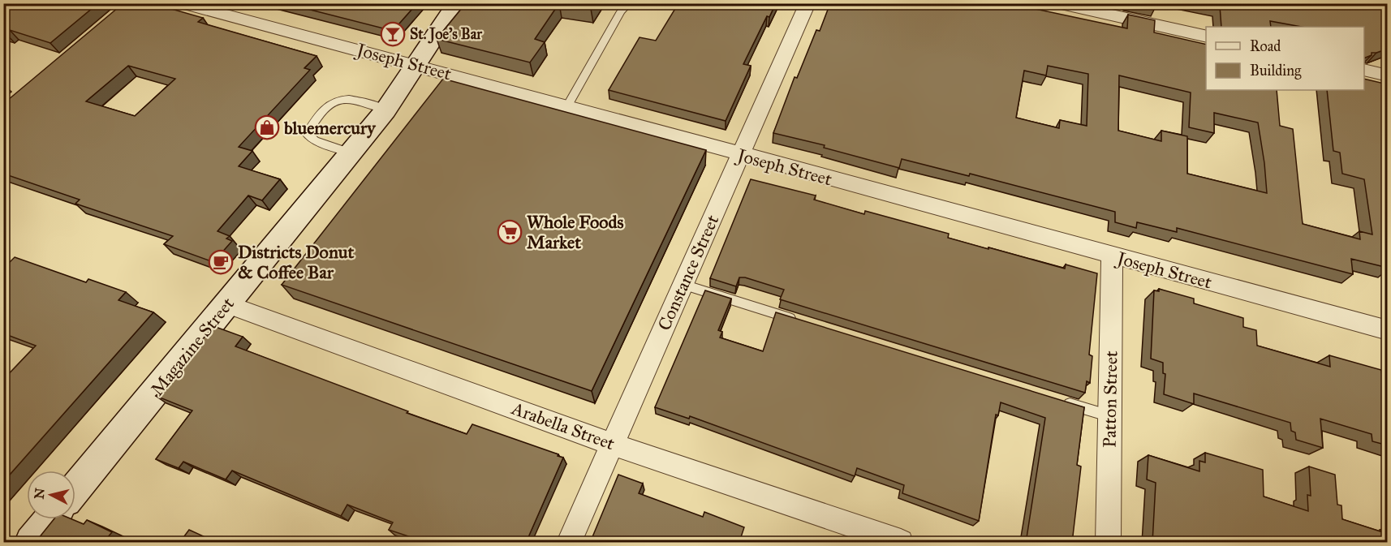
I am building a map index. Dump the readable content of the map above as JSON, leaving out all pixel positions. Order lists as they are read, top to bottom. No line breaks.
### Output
{"streets":{"street":["Joseph Street","Constance Street","Magazine Street","Patton Street","Arabella Street"]},"crossings":[["Joseph Street","Constance Street"],["Joseph Street","Magazine Street"],["Joseph Street","Patton Street"],["Constance Street","Arabella Street"],["Magazine Street","Arabella Street"]],"places":{"bar":["St. Joe's Bar"],"shop":["bluemercury"],"supermarket":["Whole Foods Market"],"cafe":["Districts Donut & Coffee Bar"]},"legend":["Road","Building"],"north":"left"}
